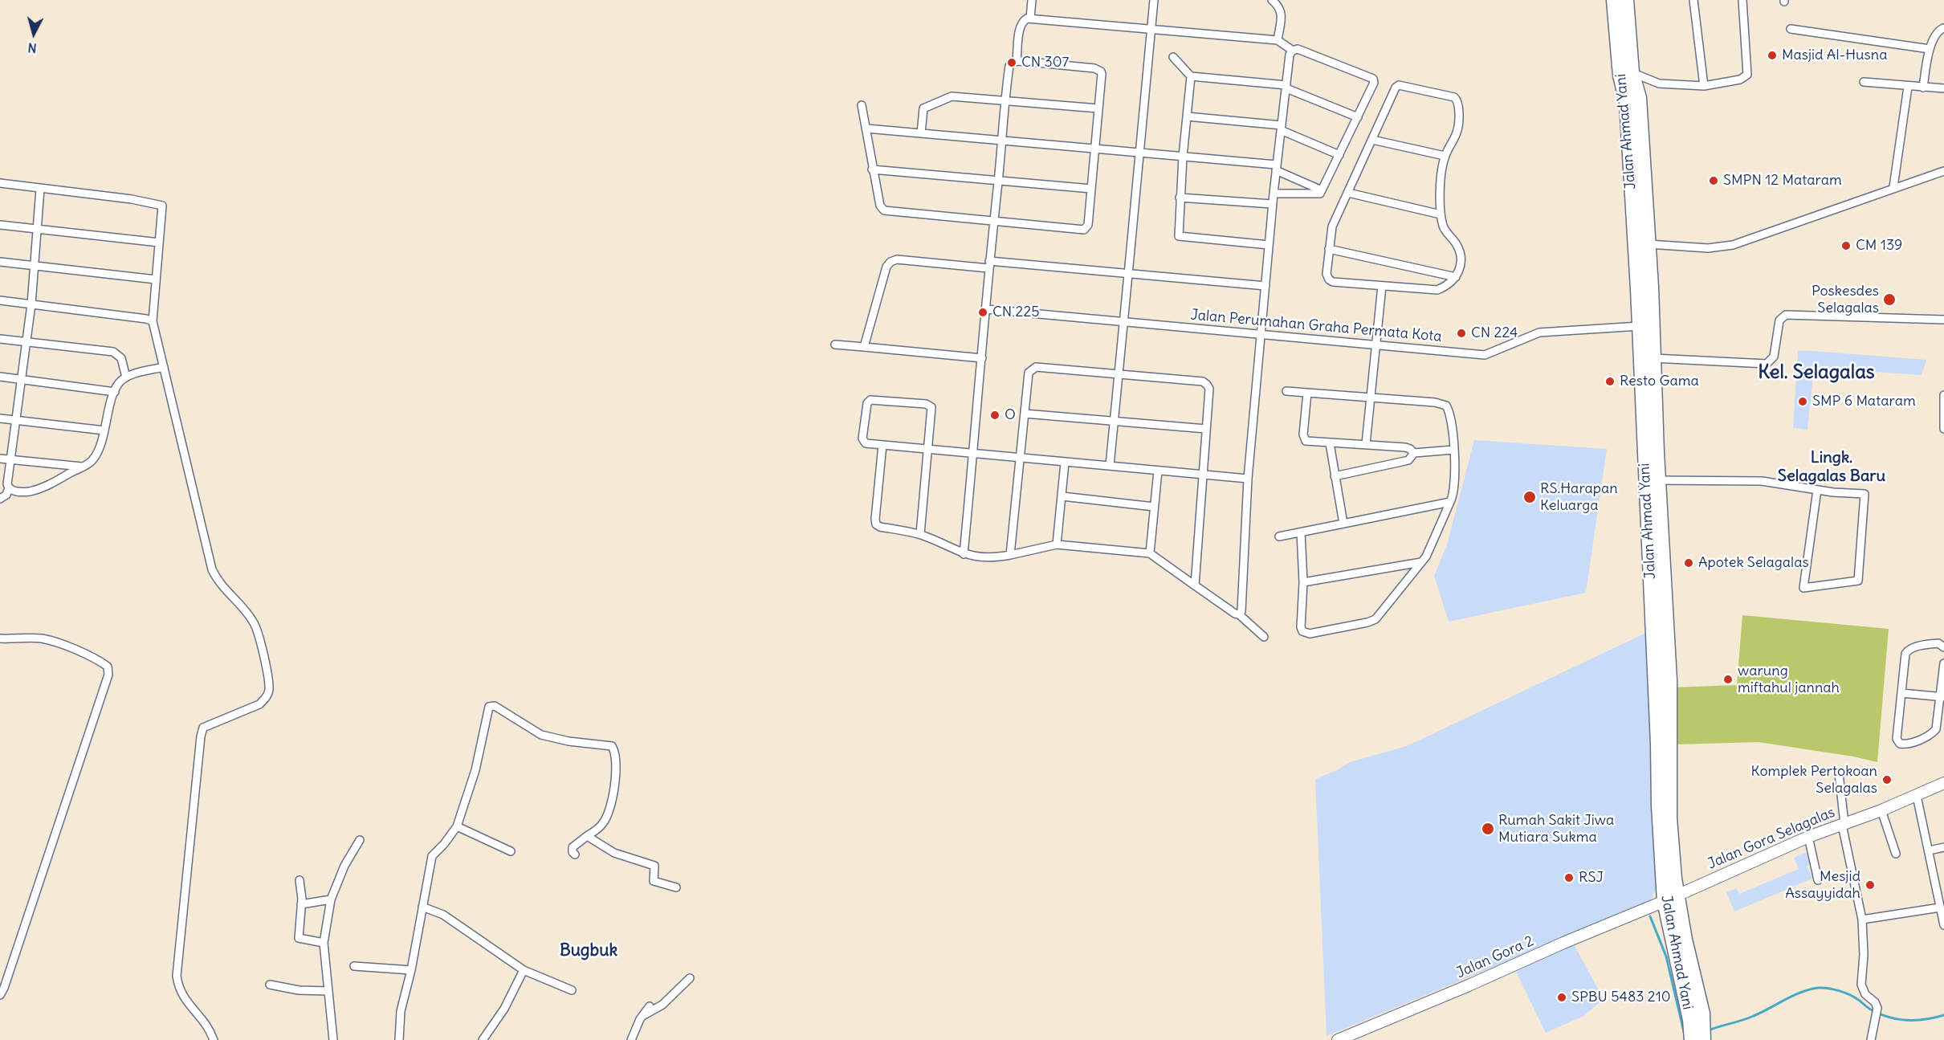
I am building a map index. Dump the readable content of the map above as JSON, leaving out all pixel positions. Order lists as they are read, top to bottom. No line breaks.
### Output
{"streets":{"highway":["Jalan Ahmad Yani"],"street":["Jalan Perumahan Graha Permata Kota","Jalan Gora Selagalas","Jalan Gora 2"]},"crossings":[["Jalan Ahmad Yani","Jalan Perumahan Graha Permata Kota"],["Jalan Ahmad Yani","Jalan Gora Selagalas"],["Jalan Ahmad Yani","Jalan Gora 2"],["Jalan Gora Selagalas","Jalan Gora 2"]],"districts":["Kel. Selagalas","Lingk. Selagalas Baru","Bugbuk"],"places":["Masjid Al-Husna","CN 307","SMPN 12 Mataram","CM 139","Poskesdes Selagalas","CN 225","CN 224","Resto Gama","SMP 6 Mataram","O","RS.Harapan Keluarga","Apotek Selagalas","warung miftahul jannah","Komplek Pertokoan Selagalas","Rumah Sakit Jiwa Mutiara Sukma","RSJ","Mesjid Assayyidah","SPBU 5483 210"],"north":"bottom"}
